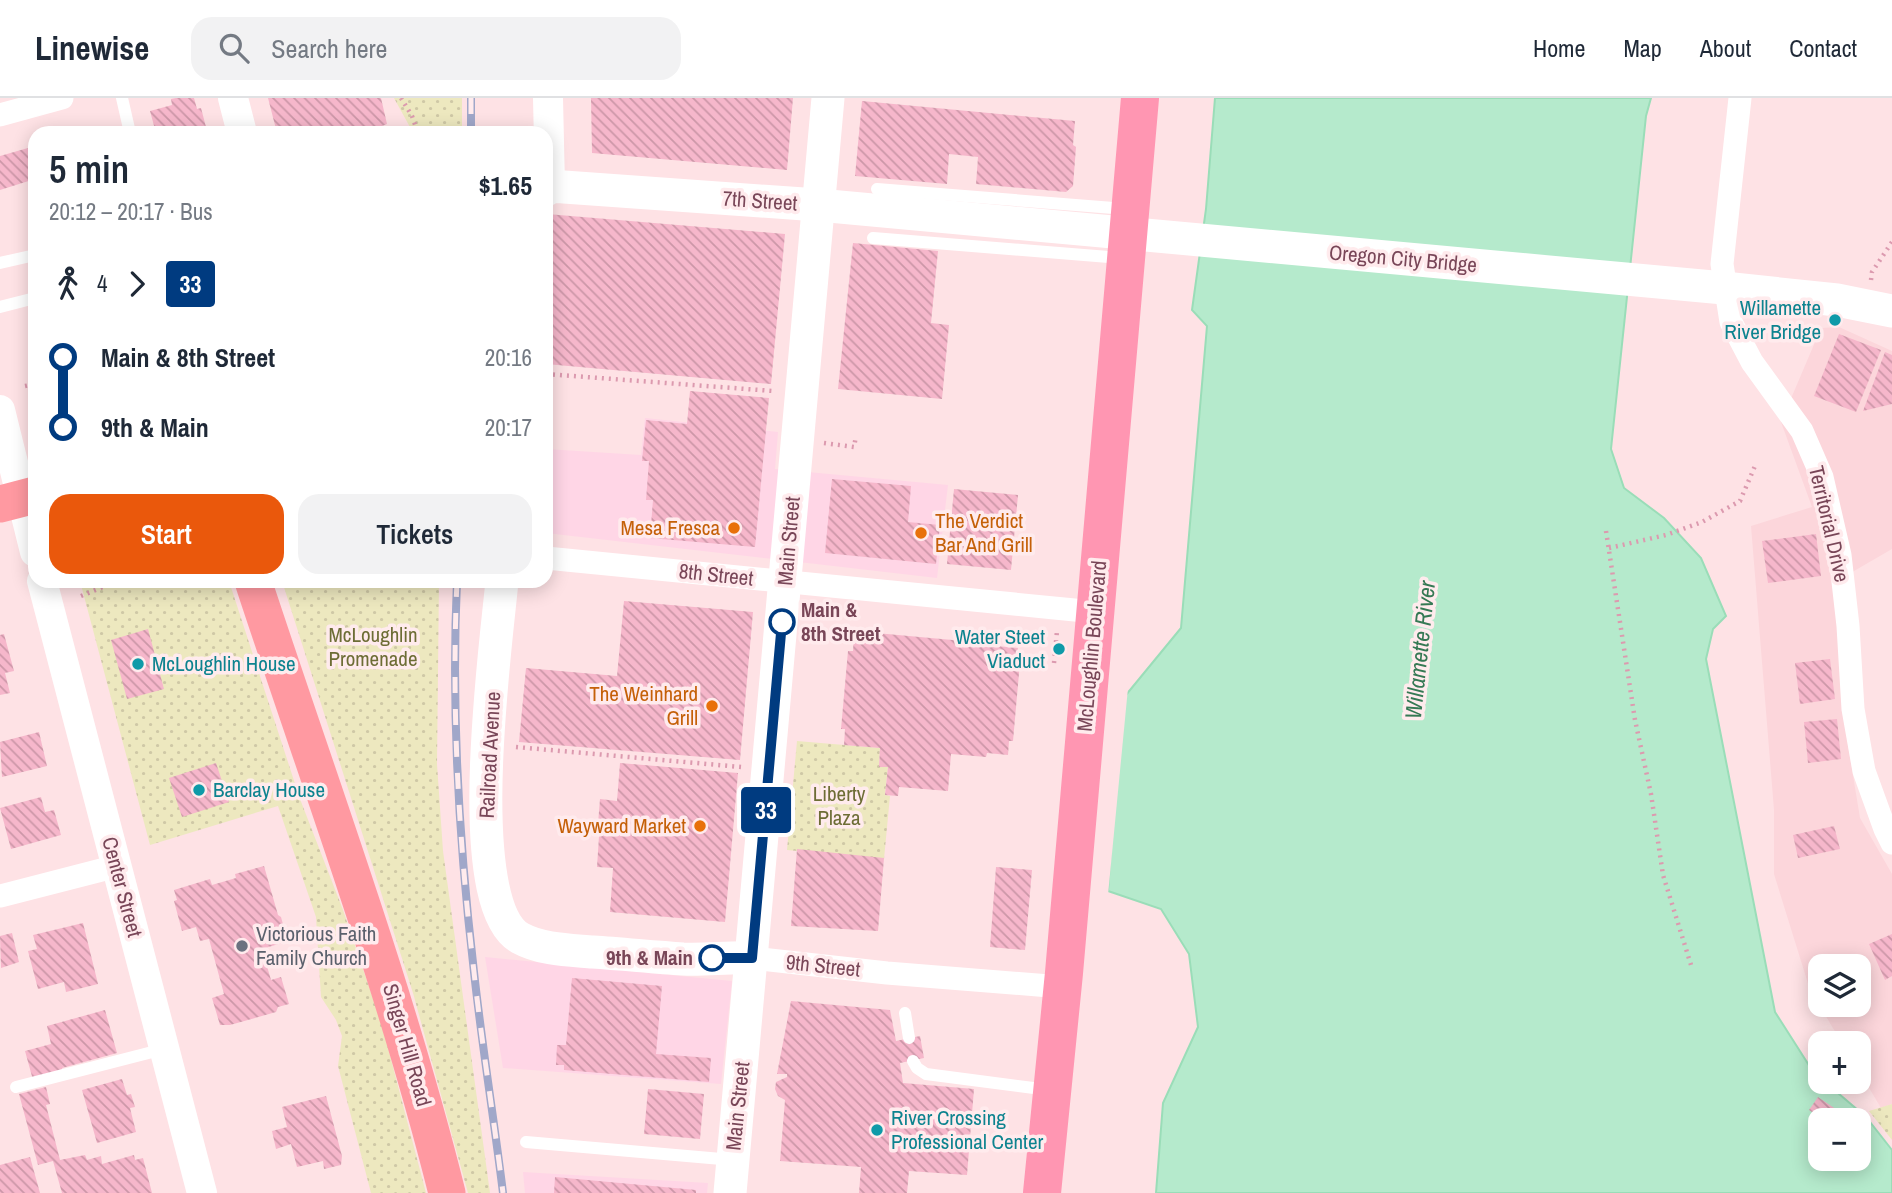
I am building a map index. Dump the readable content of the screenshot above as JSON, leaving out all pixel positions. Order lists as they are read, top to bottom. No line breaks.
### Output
{"streets":{"highway":["McLoughlin Boulevard"],"main road":["7th Street","Oregon City Bridge","Main Street","Railroad Avenue","9th Street","Singer Hill Road"],"street":["Territorial Drive","8th Street","Center Street"]},"crossings":[["7th Street","Oregon City Bridge"],["7th Street","Main Street"],["Main Street","8th Street"],["Main Street","9th Street"],["8th Street","McLoughlin Boulevard"],["McLoughlin Boulevard","9th Street"],["Railroad Avenue","9th Street"]],"water":["Willamette River"],"parks":["McLoughlin Promenade","Liberty Plaza"],"places":["Willamette River Bridge","Mesa Fresca","The Verdict Bar And Grill","Main & 8th Street","Water Steet Viaduct","McLoughlin House","The Weinhard Grill","Barclay House","Wayward Market","Victorious Faith Family Church","9th & Main","River Crossing Professional Center"],"lines":["bus line 33"],"page":{"header":"Linewise","search":"Search here","nav":["Home","Map","About","Contact"],"on_map":"33","heading":["5 min","20:12 – 20:17 · Bus","$1.65"],"legs":["4","33"],"list":[{"name":"Main & 8th Street","value":"20:16"},{"name":"9th & Main","value":"20:17"}],"buttons":["Start","Tickets"],"map_buttons":["+","−"]}}
